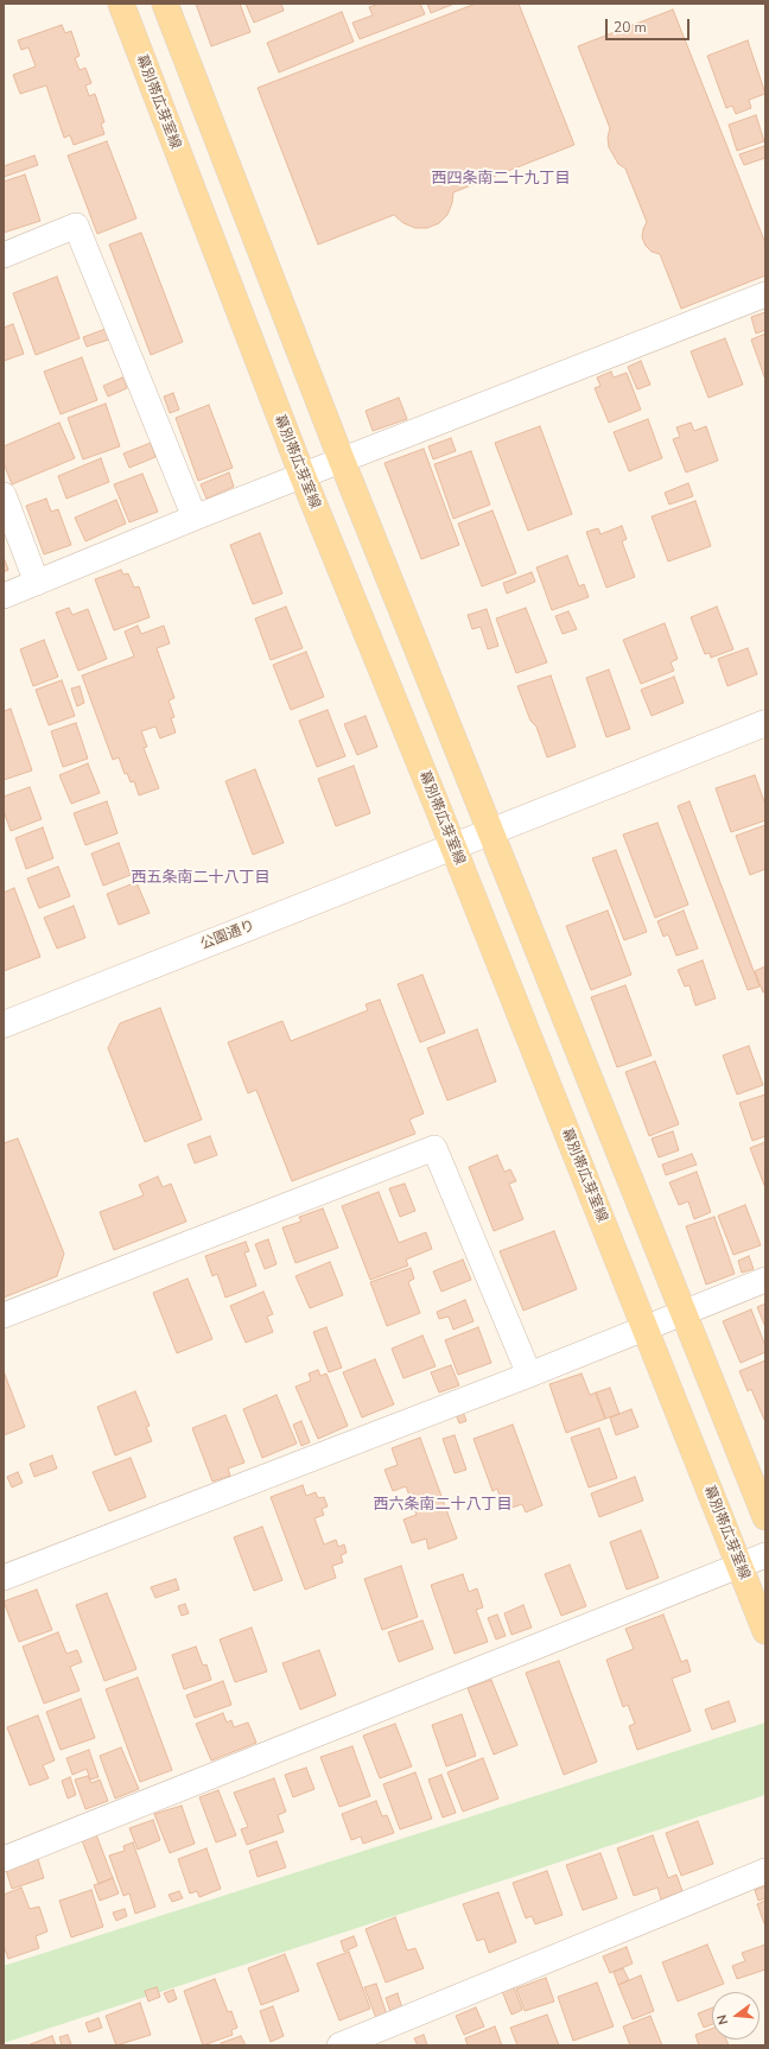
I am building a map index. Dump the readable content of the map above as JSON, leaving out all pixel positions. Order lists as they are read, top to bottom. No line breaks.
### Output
{"streets":{"main road":["幕別帯広芽室線"],"street":["公園通り"]},"crossings":[["幕別帯広芽室線","公園通り"]],"districts":["西四条南二十九丁目","西五条南二十八丁目","西六条南二十八丁目"],"scale_bar":"20 m","north":"left"}
